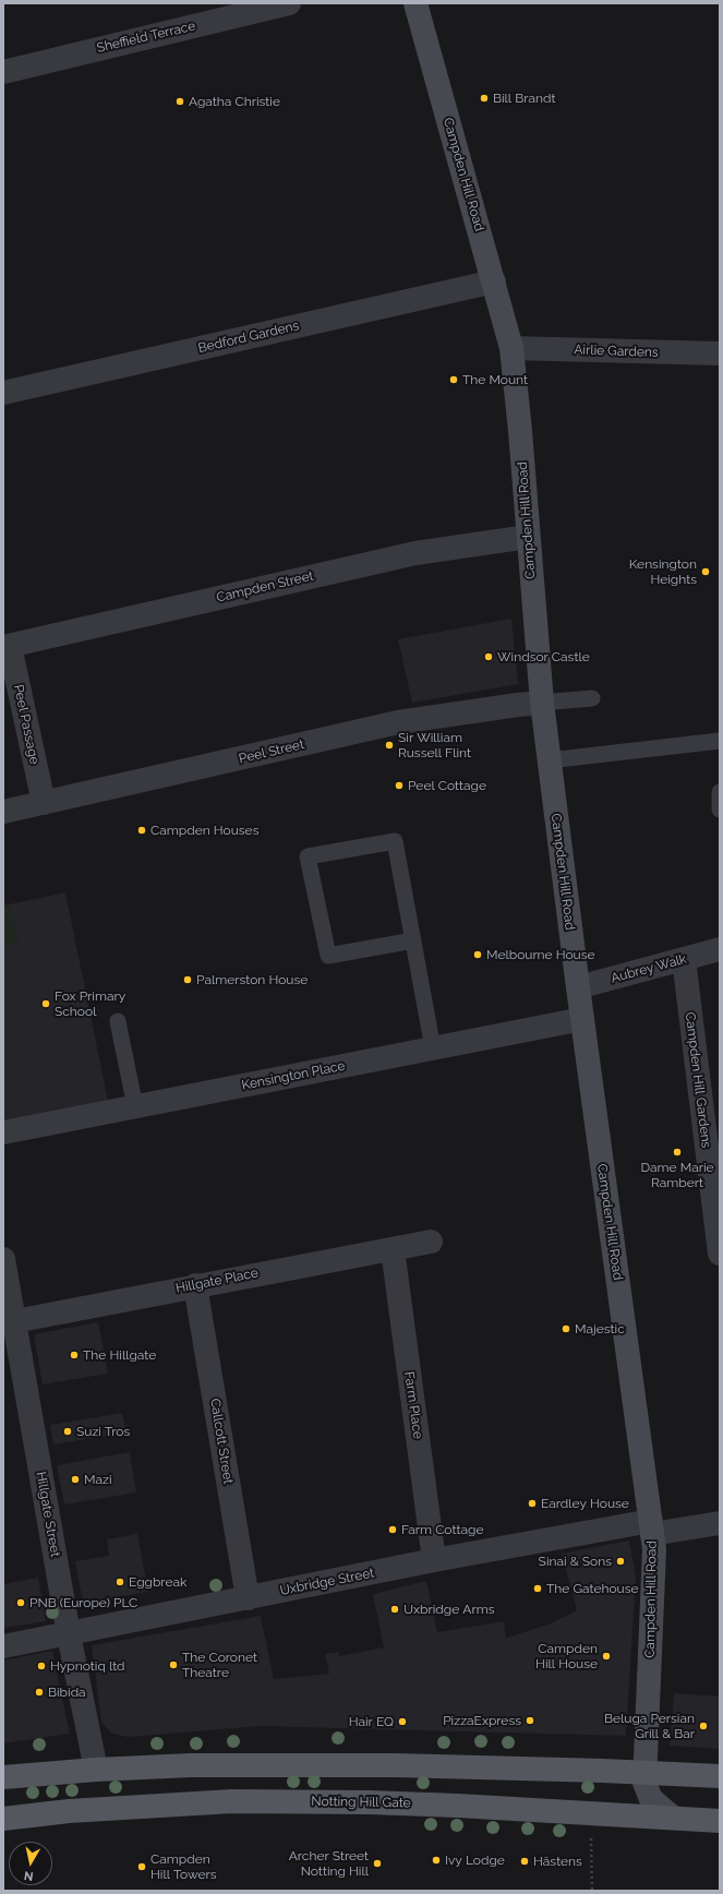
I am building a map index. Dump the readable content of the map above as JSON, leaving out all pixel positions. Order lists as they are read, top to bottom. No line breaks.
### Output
{"streets":{"main road":["Notting Hill Gate"],"street":["Sheffield Terrace","Campden Hill Road","Bedford Gardens","Airlie Gardens","Campden Street","Peel Passage","Peel Street","Aubrey Walk","Kensington Place","Campden Hill Gardens","Hillgate Place","Farm Place","Callcott Street","Hillgate Street","Uxbridge Street"]},"crossings":[["Campden Hill Road","Bedford Gardens"],["Campden Hill Road","Airlie Gardens"],["Campden Hill Road","Campden Street"],["Campden Hill Road","Peel Street"],["Campden Hill Road","Aubrey Walk"],["Campden Hill Road","Kensington Place"],["Campden Hill Road","Uxbridge Street"],["Campden Hill Road","Notting Hill Gate"],["Campden Street","Peel Passage"],["Peel Passage","Peel Street"],["Aubrey Walk","Campden Hill Gardens"],["Hillgate Place","Farm Place"],["Hillgate Place","Callcott Street"],["Hillgate Place","Hillgate Street"],["Farm Place","Uxbridge Street"],["Callcott Street","Uxbridge Street"],["Hillgate Street","Uxbridge Street"]],"places":["Bill Brandt","Agatha Christie","The Mount","Kensington Heights","Windsor Castle","Sir William Russell Flint","Peel Cottage","Campden Houses","Melbourne House","Palmerston House","Fox Primary School","Dame Marie Rambert","Majestic","The Hillgate","Suzi Tros","Mazi","Eardley House","Farm Cottage","Sinai & Sons","Eggbreak","The Gatehouse","PNB (Europe) PLC","Uxbridge Arms","Campden Hill House","The Coronet Theatre","Hypnotiq ltd","Bibida","PizzaExpress","Hair EQ","Beluga Persian Grill & Bar","Ivy Lodge","Hästens","Archer Street Notting Hill","Campden Hill Towers"],"north":"bottom"}
